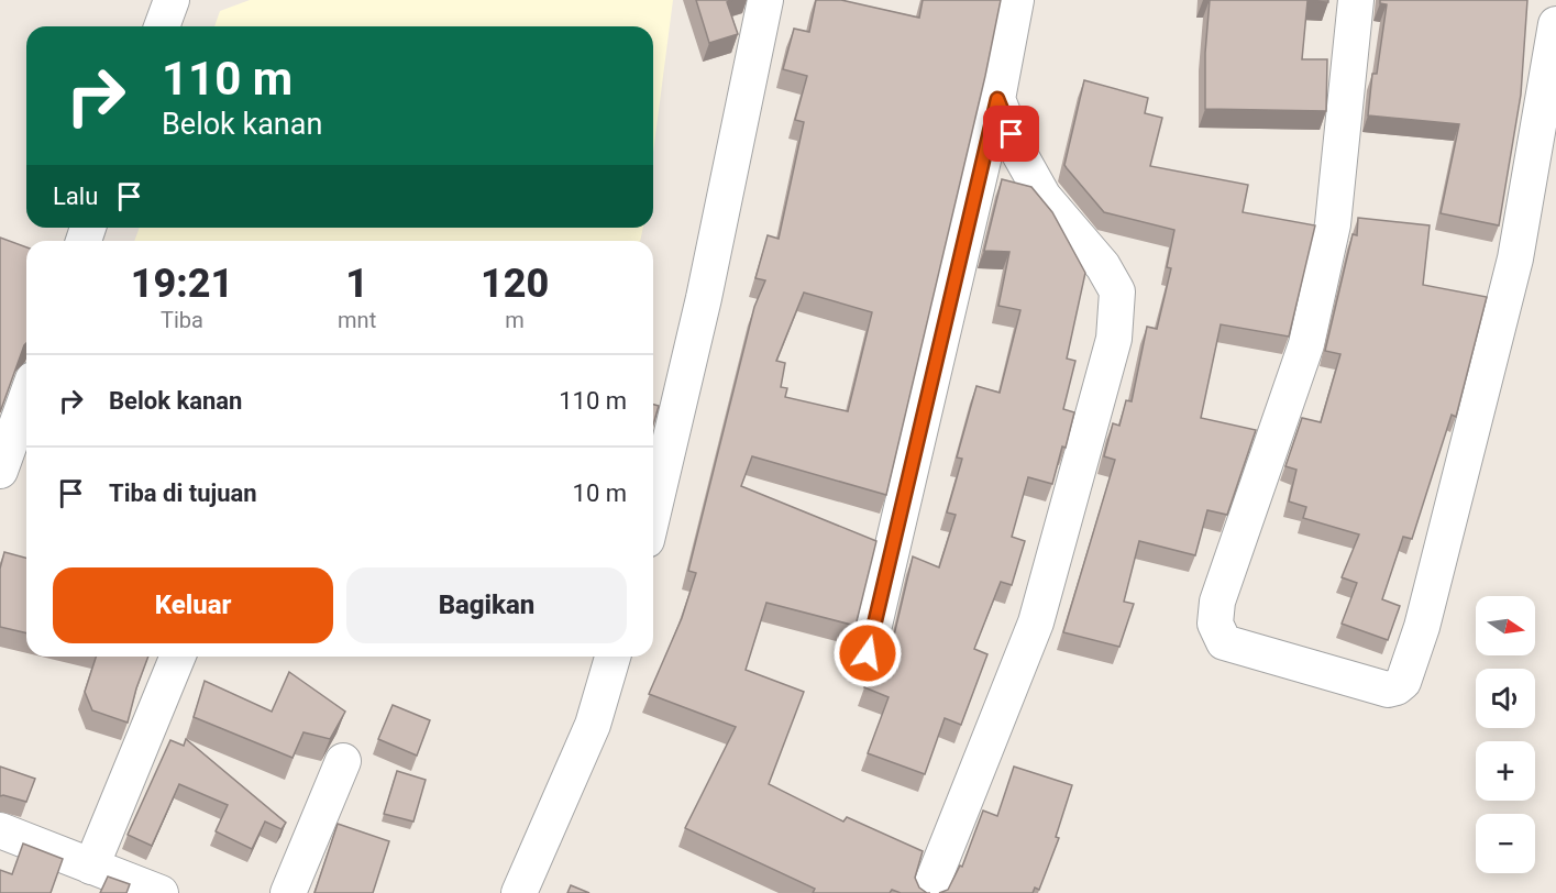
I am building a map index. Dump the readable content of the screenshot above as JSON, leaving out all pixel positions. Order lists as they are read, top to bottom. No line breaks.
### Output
{"north":"right","page":{"turn":["110 m","Belok kanan"],"then":"Lalu","eta":["19:21","Tiba","1","mnt","120","m"],"list":[{"name":"Belok kanan","value":"110 m"},{"name":"Tiba di tujuan","value":"10 m"}],"buttons":["Keluar","Bagikan"],"map_buttons":["+","−"]}}
